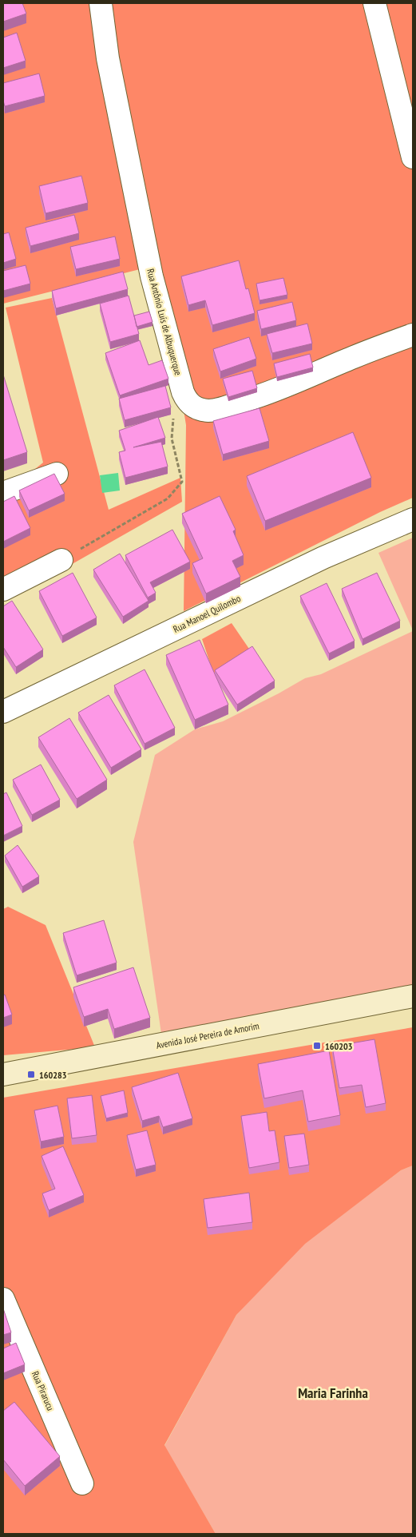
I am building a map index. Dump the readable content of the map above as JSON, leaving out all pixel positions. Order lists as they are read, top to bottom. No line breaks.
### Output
{"streets":{"main road":["Avenida José Pereira de Amorim"],"street":["Rua Antônio Luís de Albuquerque","Rua Manoel Quilombo","Rua Pirarucu"]},"districts":["Maria Farinha"],"places":{"transit":["160203","160283"]}}
